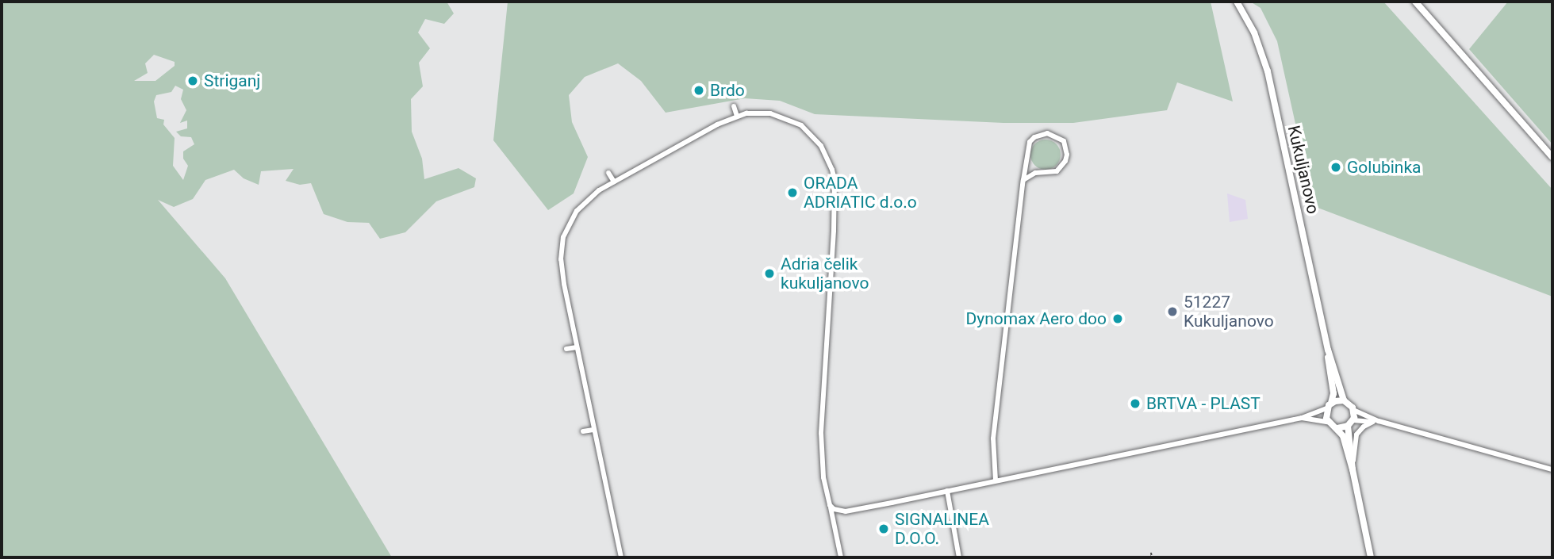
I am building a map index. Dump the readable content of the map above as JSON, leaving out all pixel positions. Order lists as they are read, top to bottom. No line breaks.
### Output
{"streets":{"main road":["Kukuljanovo"]},"places":["Striganj","Brdo","Golubinka","ORADA ADRIATIC d.o.o","Adria čelik kukuljanovo","51227 Kukuljanovo","Dynomax Aero doo","BRTVA - PLAST","SIGNALINEA D.O.O."]}
